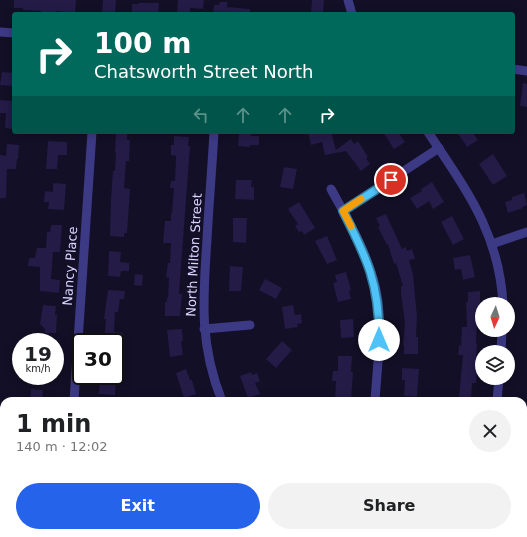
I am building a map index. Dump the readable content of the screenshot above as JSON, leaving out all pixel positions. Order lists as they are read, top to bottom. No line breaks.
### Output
{"streets":{"street":["North Milton Street","Nancy Place"]},"north":"bottom","page":{"turn":["100 m","Chatsworth Street North"],"speed":"19 km/h","limit":"30","heading":["1 min","140 m · 12:02"],"buttons":["Exit","Share"]}}
